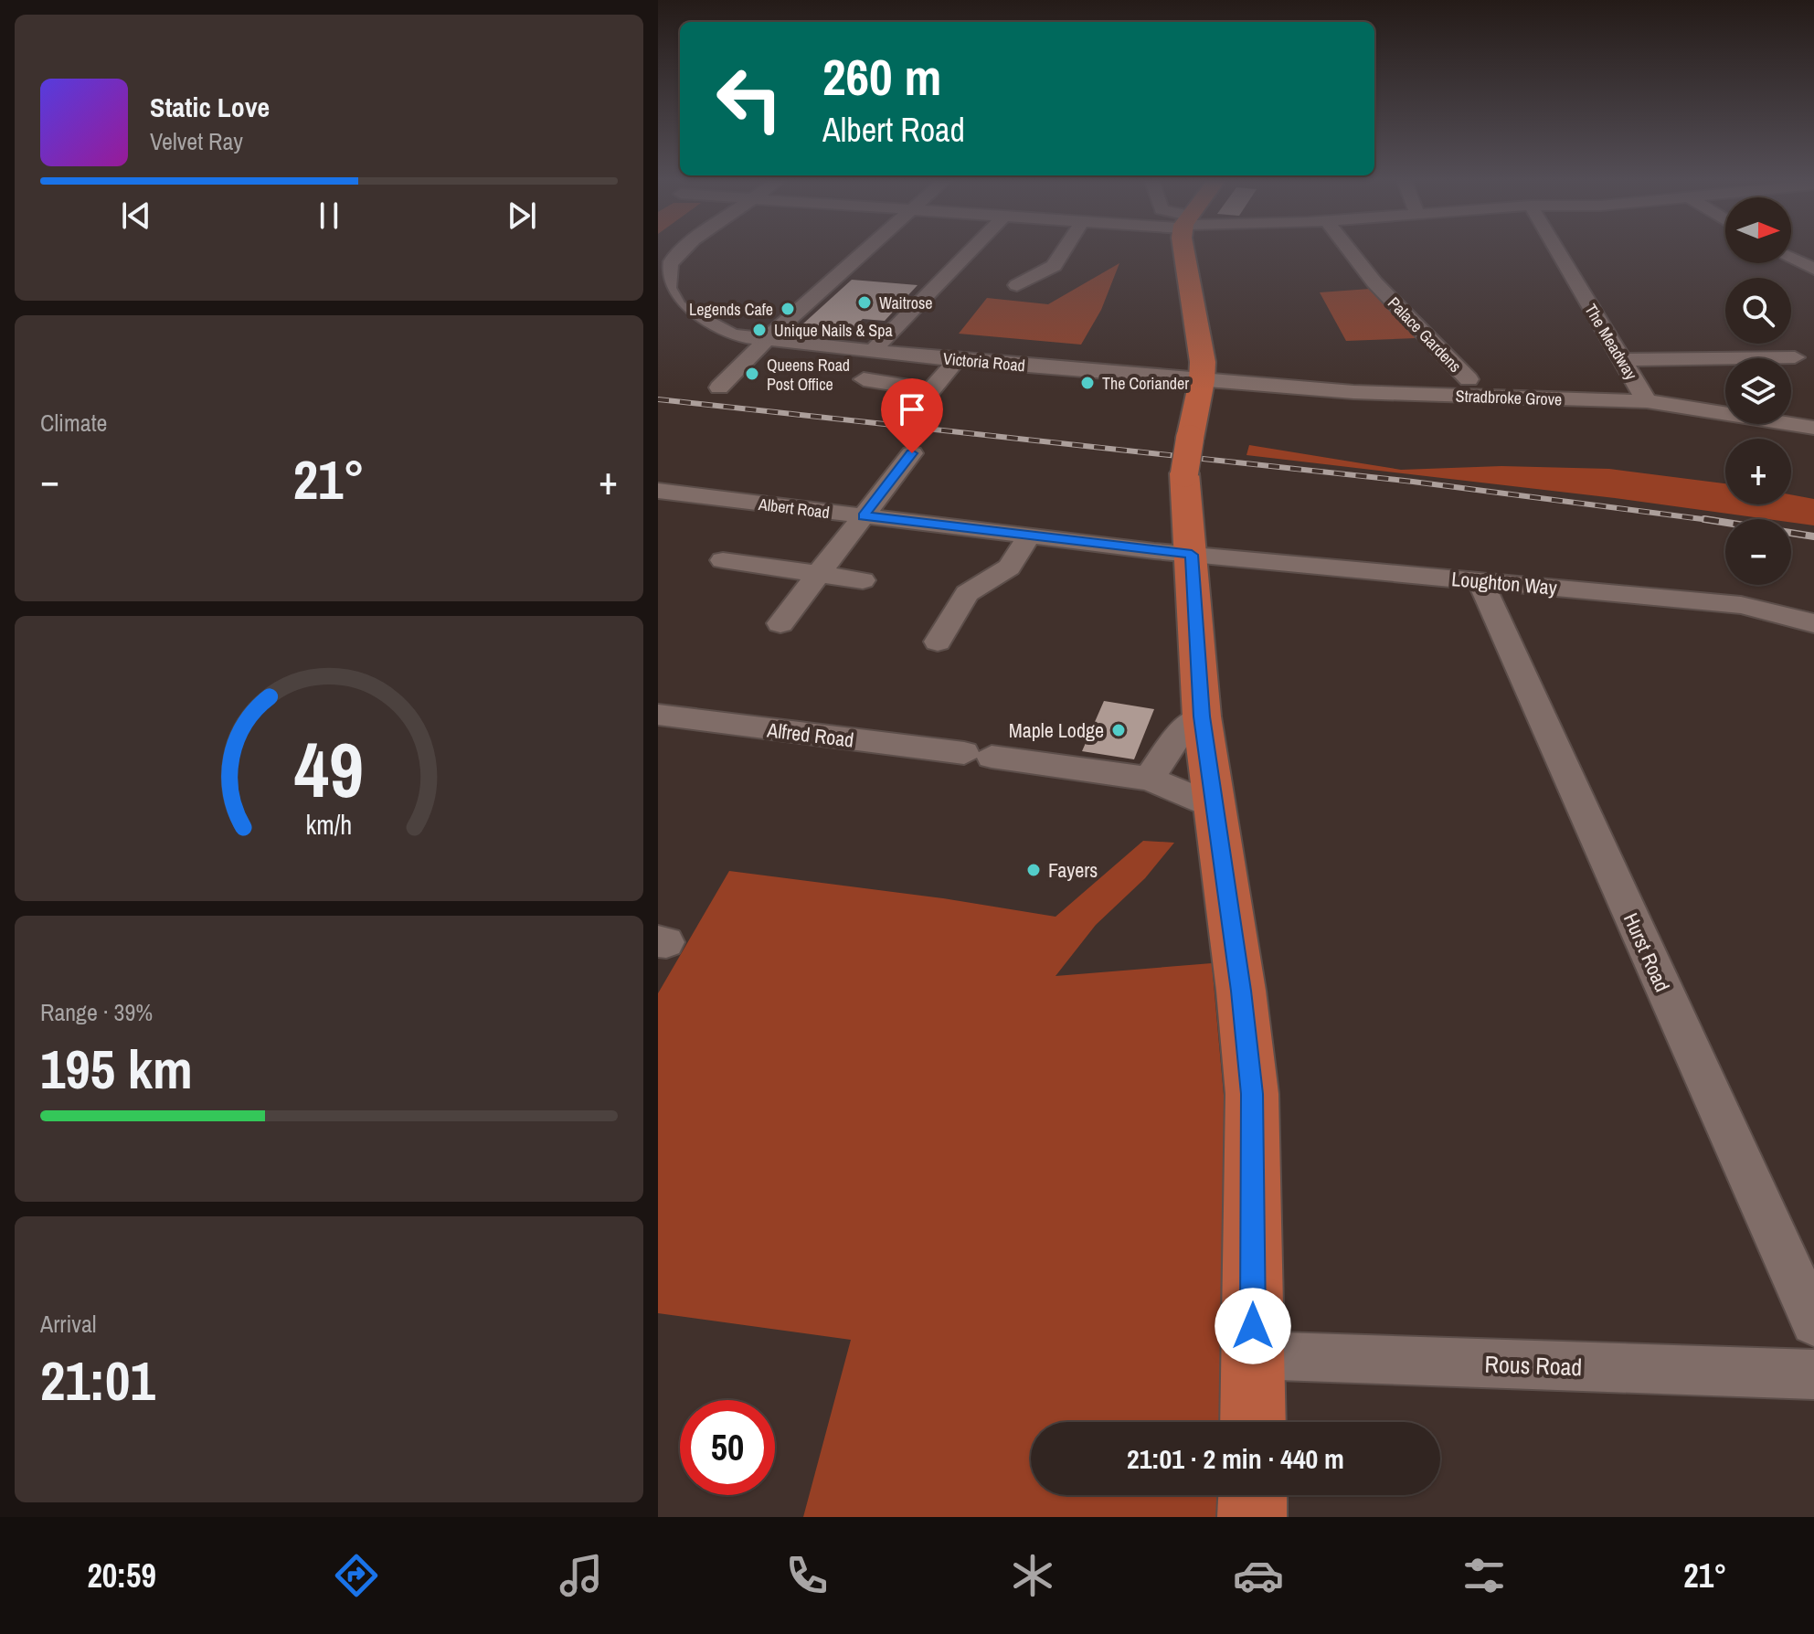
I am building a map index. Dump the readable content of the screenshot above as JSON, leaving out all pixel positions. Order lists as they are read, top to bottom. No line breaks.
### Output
{"streets":{"street":["Palace Gardens","The Meadway","Victoria Road","Stradbroke Grove","Albert Road","Loughton Way","Alfred Road","Hurst Road","Rous Road"]},"crossings":[["The Meadway","Stradbroke Grove"],["Victoria Road","Stradbroke Grove"],["Albert Road","Loughton Way"],["Loughton Way","Hurst Road"]],"places":["Waitrose","Legends Cafe","Unique Nails & Spa","Queens Road Post Office","The Coriander","Maple Lodge","Fayers"],"north":"right","page":{"turn":["260 m","Albert Road"],"song":["Static Love","Velvet Ray"],"map_buttons":["+","−"],"tile":["Climate",["Range · 39%","195 km"],["Arrival","21:01"]],"heat":["−","21°","+"],"limit":"50","trip":"21:01 · 2 min · 440 m","tabs":["20:59","21°"],"gauge":["49","km/h"]}}
